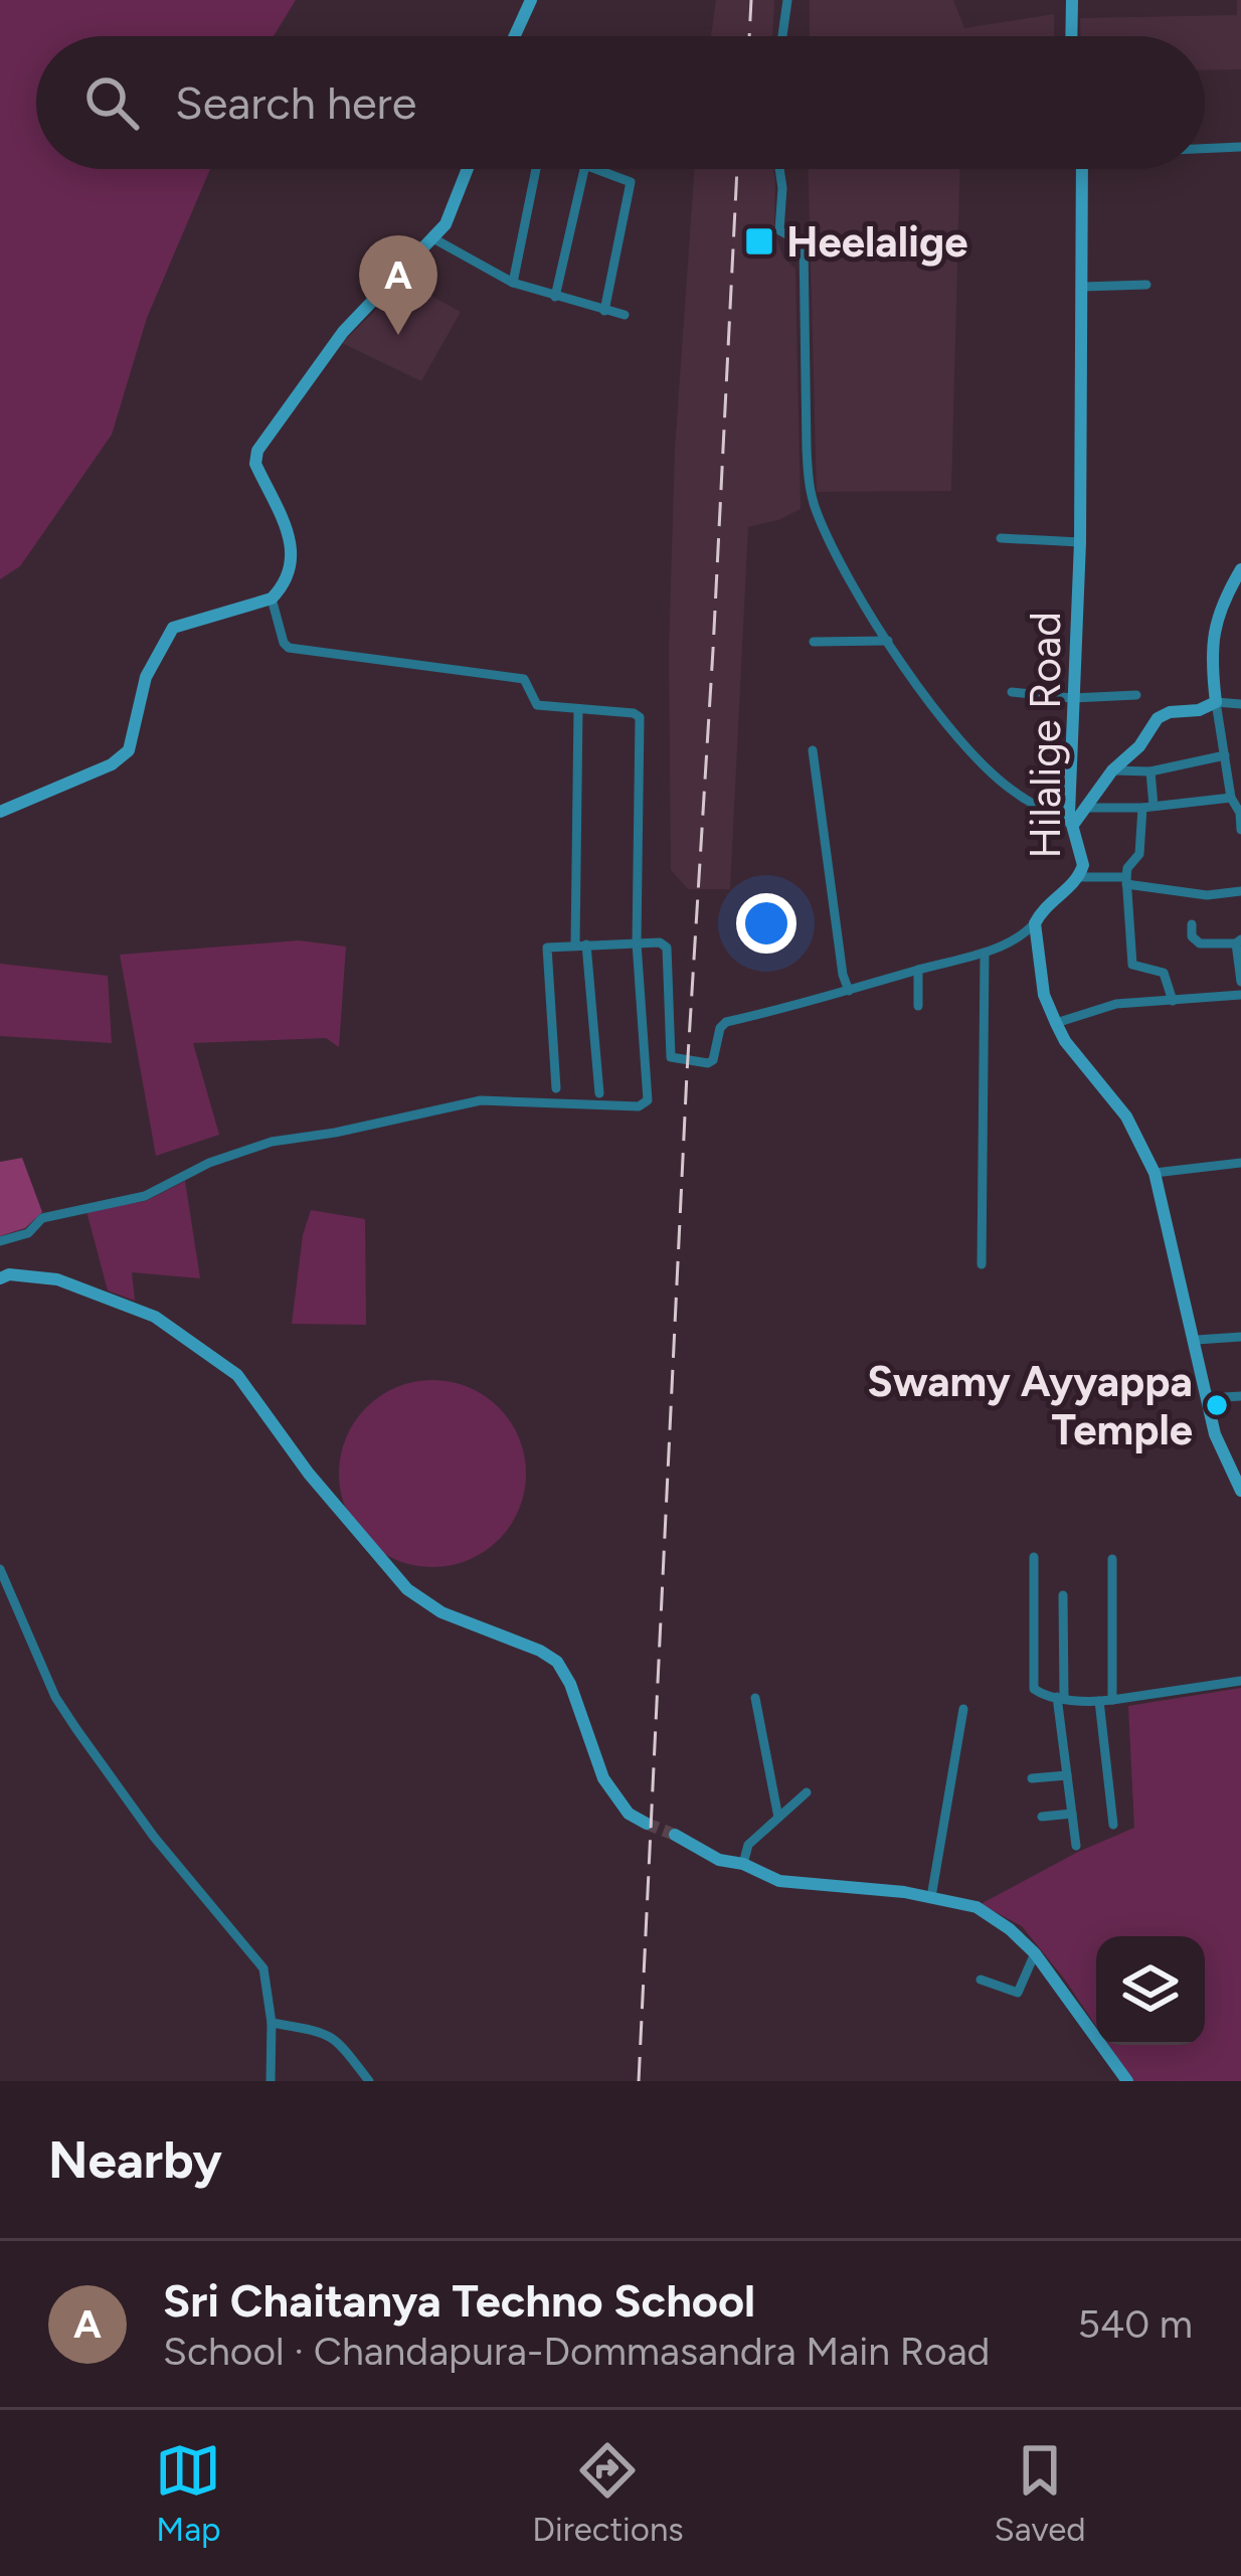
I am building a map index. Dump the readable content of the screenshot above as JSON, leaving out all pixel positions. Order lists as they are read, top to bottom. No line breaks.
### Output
{"streets":{"street":["Hilalige Road"]},"places":{"transit":["Heelalige"],"other":["Swamy Ayyappa Temple"]},"page":{"search":"Search here","pins":"A","heading":"Nearby","list":[{"mark":"A","name":"Sri Chaitanya Techno School","note":"School · Chandapura-Dommasandra Main Road","value":"540 m"}],"nav":["Map","Directions","Saved"]}}
